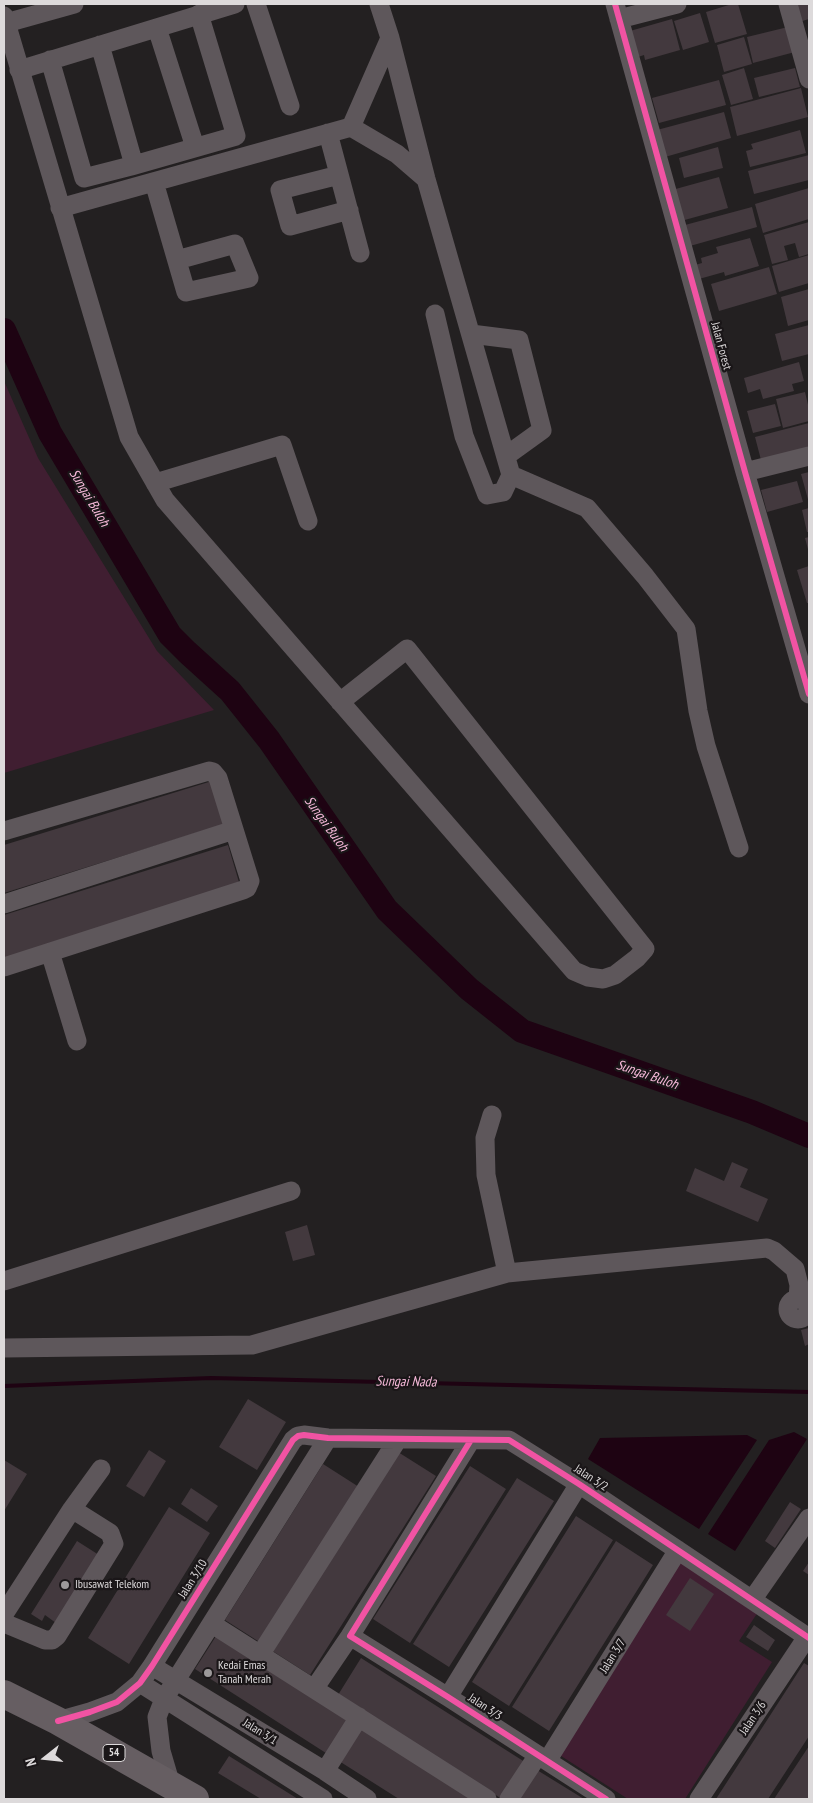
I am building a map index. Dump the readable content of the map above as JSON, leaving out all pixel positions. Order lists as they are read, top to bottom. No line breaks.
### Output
{"streets":{"highway":["54"],"street":["Jalan Forest","Jalan 3/2","Jalan 3/10","Jalan 3/7","Jalan 3/3","Jalan 3/6","Jalan 3/1"]},"crossings":[["Jalan 3/2","Jalan 3/10"],["Jalan 3/2","Jalan 3/7"],["Jalan 3/2","Jalan 3/6"],["Jalan 3/10","Jalan 3/1"],["Jalan 3/10","54"],["Jalan 3/7","Jalan 3/3"]],"water":["Sungai Buloh","Sungai Nada"],"places":["Ibusawat Telekom","Kedai Emas Tanah Merah"],"north":"left"}
